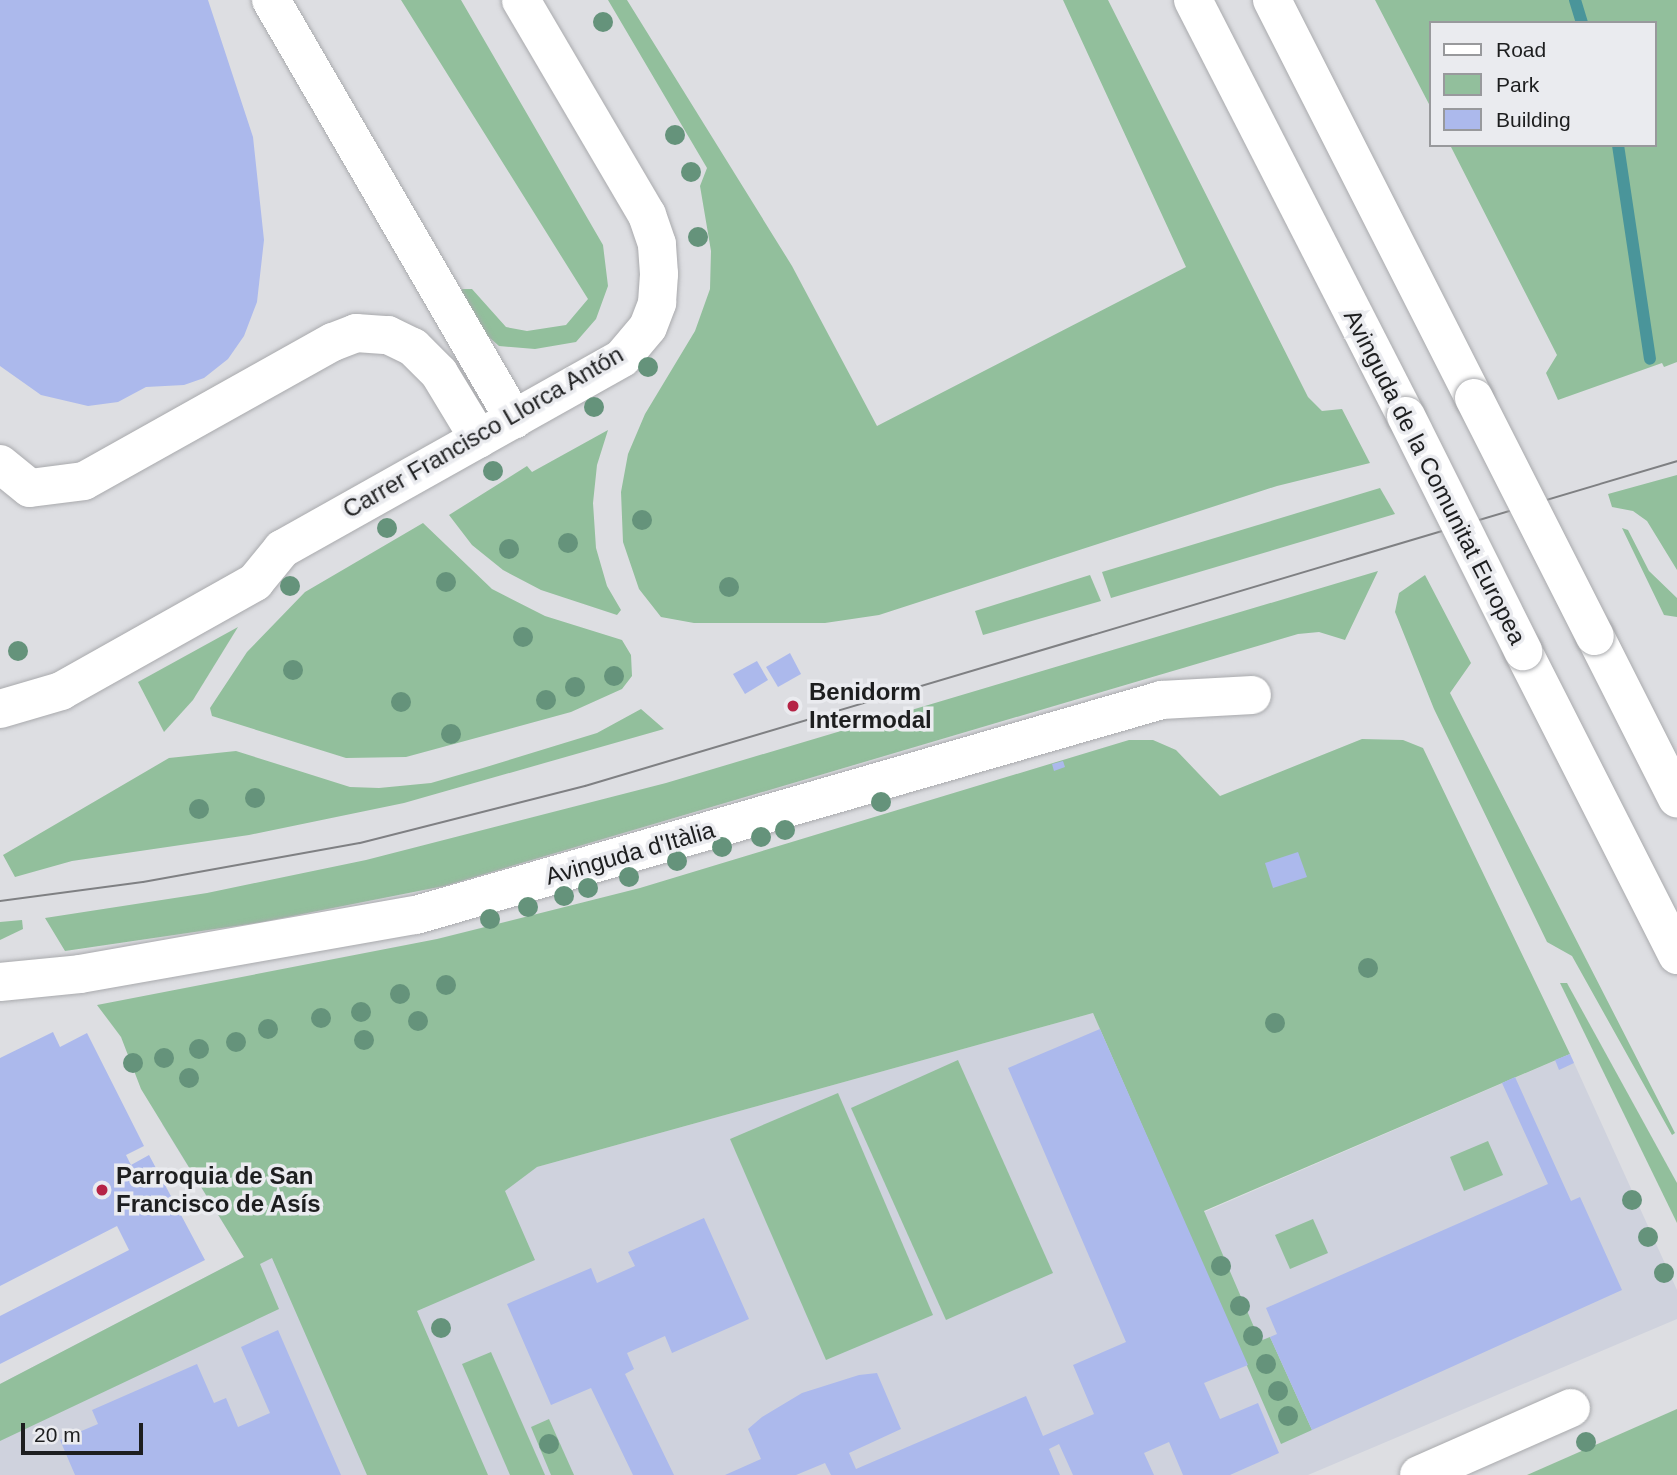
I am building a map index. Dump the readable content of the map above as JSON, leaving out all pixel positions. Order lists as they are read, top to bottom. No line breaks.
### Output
{"streets":{"street":["Carrer Francisco Llorca Antón","Avinguda de la Comunitat Europea","Avinguda d'Itàlia"]},"places":["Benidorm Intermodal","Parroquia de San Francisco de Asís"],"legend":["Road","Park","Building"],"scale_bar":"20 m"}
